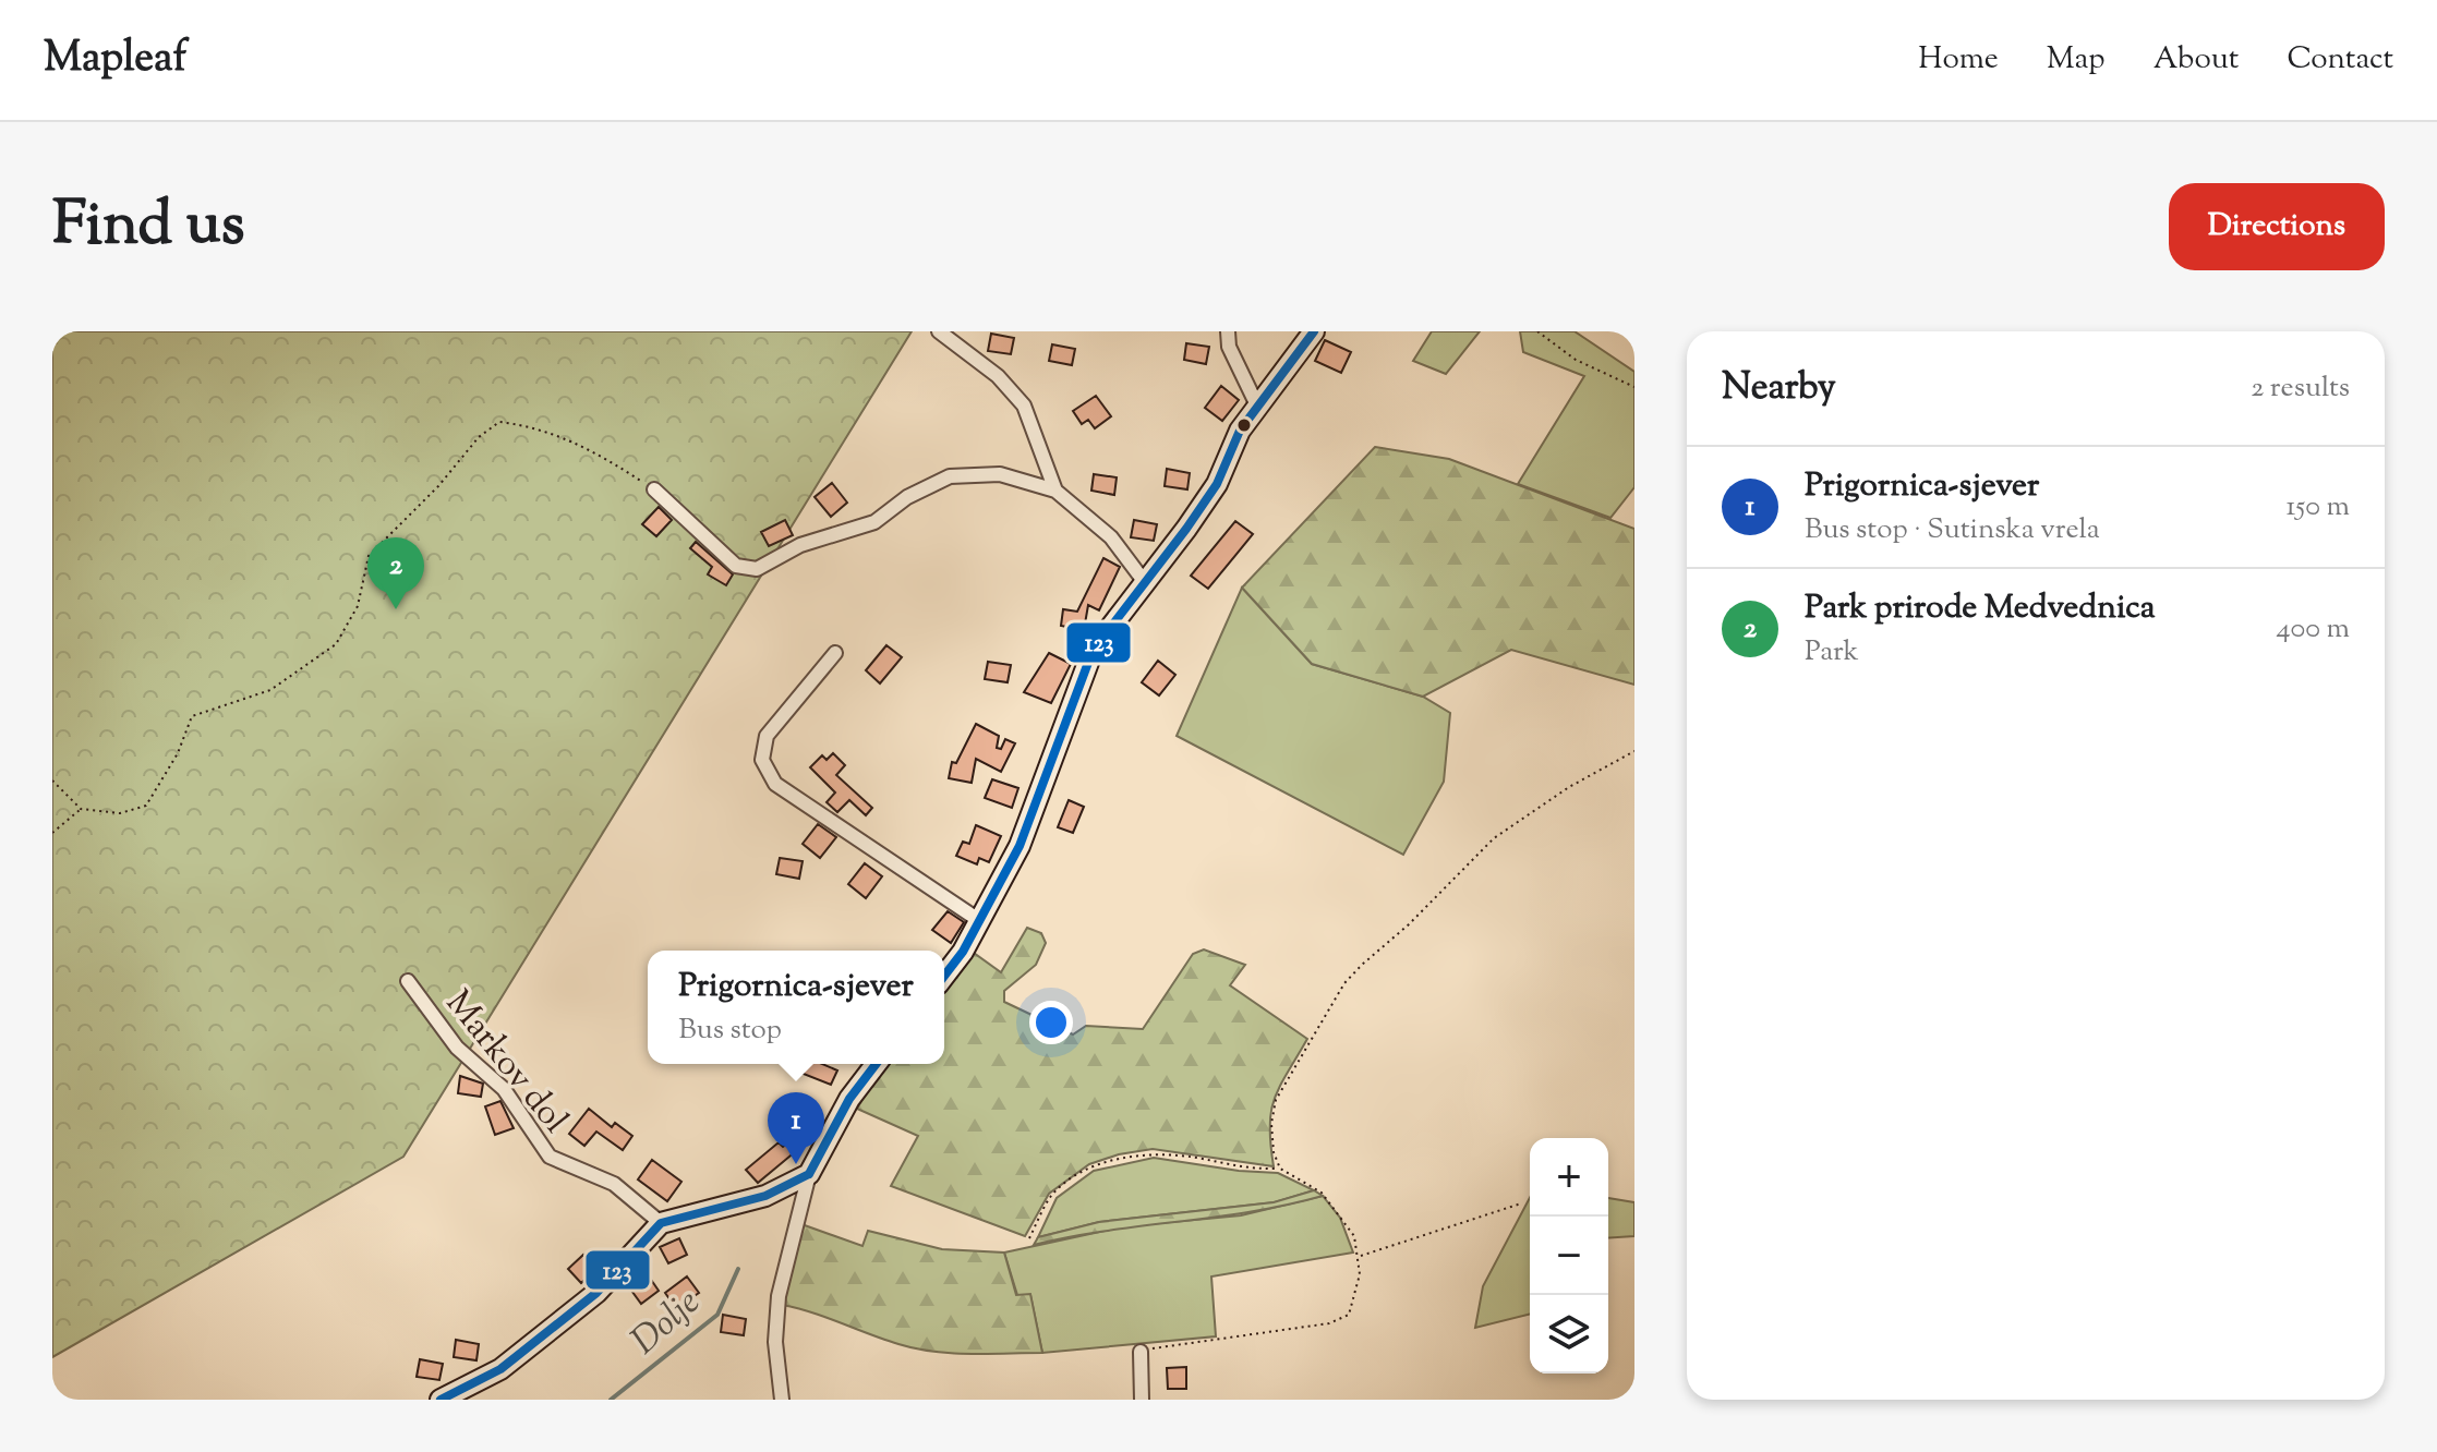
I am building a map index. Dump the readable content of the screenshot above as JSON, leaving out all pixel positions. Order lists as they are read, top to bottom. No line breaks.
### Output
{"streets":{"street":["Markov dol"]},"water":["Dolje"],"lines":["transit line 123"],"page":{"header":"Mapleaf","nav":["Home","Map","About","Contact"],"title":"Find us","buttons":"Directions","heading":["Nearby","2 results"],"list":[{"mark":"1","name":"Prigornica-sjever","note":"Bus stop · Sutinska vrela","value":"150 m"},{"mark":"2","name":"Park prirode Medvednica","note":"Park","value":"400 m"}],"pins":["2","1"],"popup":["Prigornica-sjever","Bus stop"],"map_buttons":["+","−"]}}
